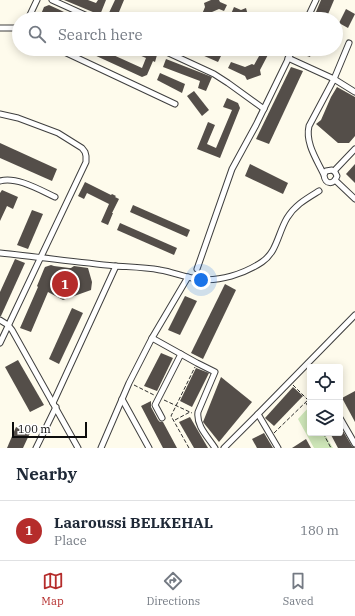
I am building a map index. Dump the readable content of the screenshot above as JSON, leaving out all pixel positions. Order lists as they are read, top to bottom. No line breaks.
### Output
{"scale_bar":"100 m","page":{"search":"Search here","pins":"1","scale":"100 m","heading":"Nearby","list":[{"mark":"1","name":"Laaroussi BELKEHAL","note":"Place","value":"180 m"}],"nav":["Map","Directions","Saved"]}}
